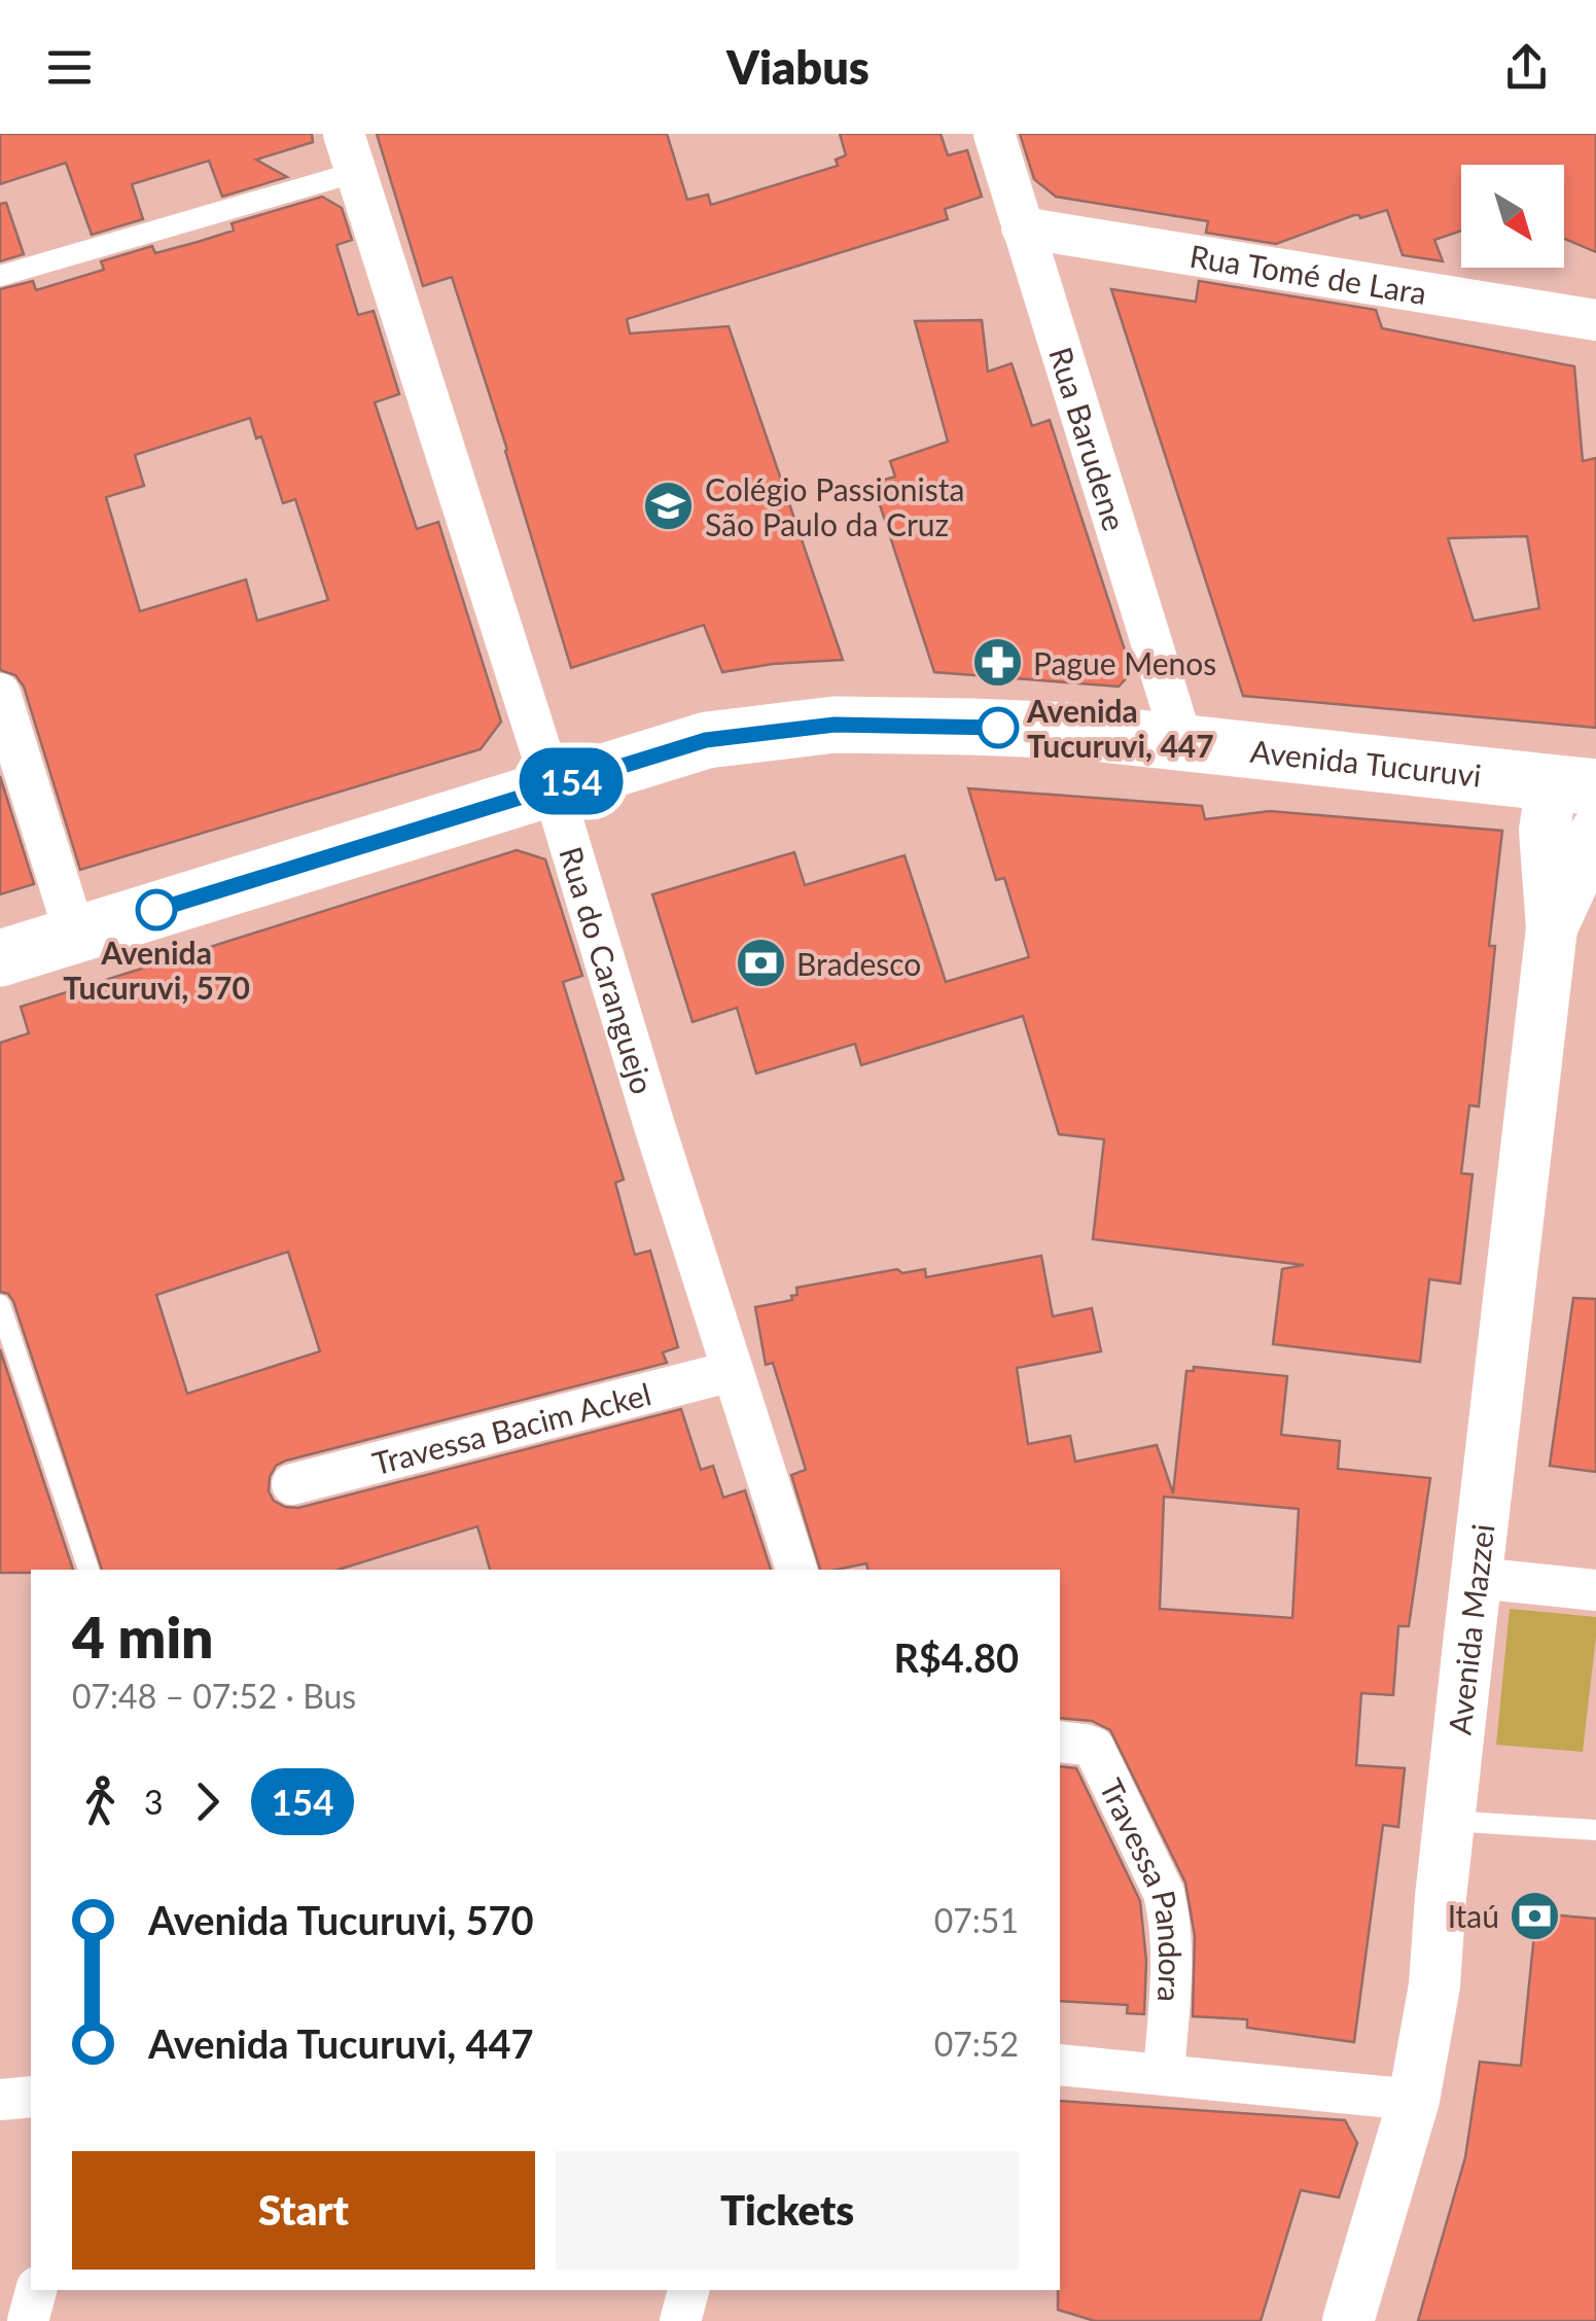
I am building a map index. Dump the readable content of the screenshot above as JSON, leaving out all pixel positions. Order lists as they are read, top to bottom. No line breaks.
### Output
{"streets":{"main road":["Avenida Tucuruvi"],"street":["Rua Tomé de Lara","Rua Barudene","Rua do Caranguejo","Travessa Bacim Ackel","Avenida Mazzei","Travessa Pandora"]},"crossings":[["Rua Tomé de Lara","Rua Barudene"],["Rua Barudene","Avenida Tucuruvi"],["Avenida Tucuruvi","Rua do Caranguejo"],["Avenida Tucuruvi","Avenida Mazzei"],["Rua do Caranguejo","Travessa Bacim Ackel"]],"places":{"school or university":["Colégio Passionista São Paulo da Cruz"],"pharmacy":["Pague Menos"],"other":["Avenida Tucuruvi, 447","Avenida Tucuruvi, 570"],"bank":["Bradesco","Itaú"]},"lines":["bus line 154"],"north":"bottom right","page":{"header":"Viabus","on_map":"154","heading":["4 min","07:48 – 07:52 · Bus","R$4.80"],"legs":["3","154"],"list":[{"name":"Avenida Tucuruvi, 570","value":"07:51"},{"name":"Avenida Tucuruvi, 447","value":"07:52"}],"buttons":["Start","Tickets"]}}
